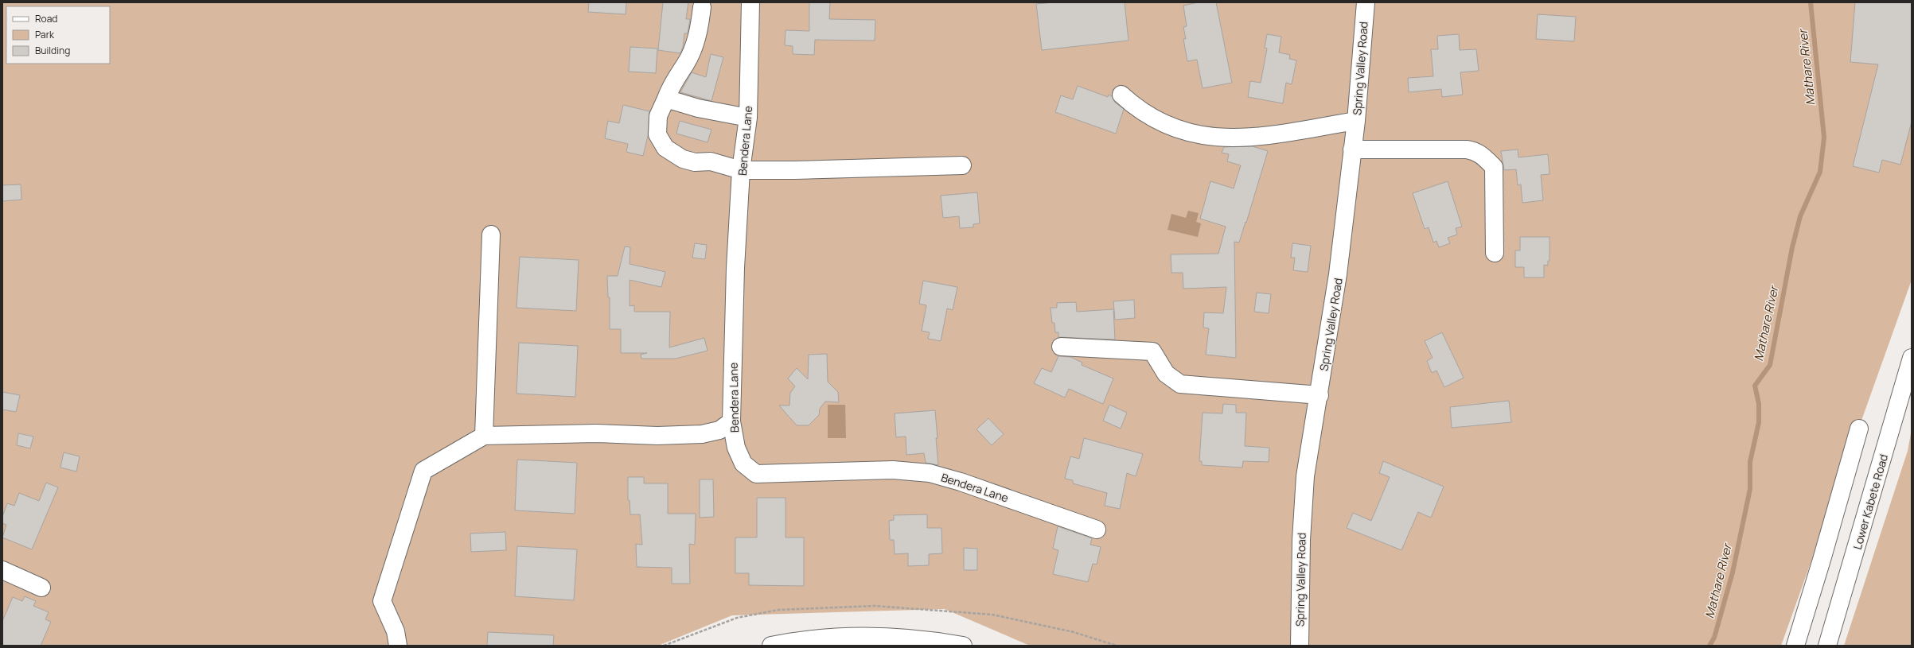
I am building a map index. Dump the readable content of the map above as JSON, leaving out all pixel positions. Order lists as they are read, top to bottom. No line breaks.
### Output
{"streets":{"street":["Spring Valley Road","Bendera Lane","Lower Kabete Road"]},"water":["Mathare River"],"legend":["Road","Park","Building"]}
